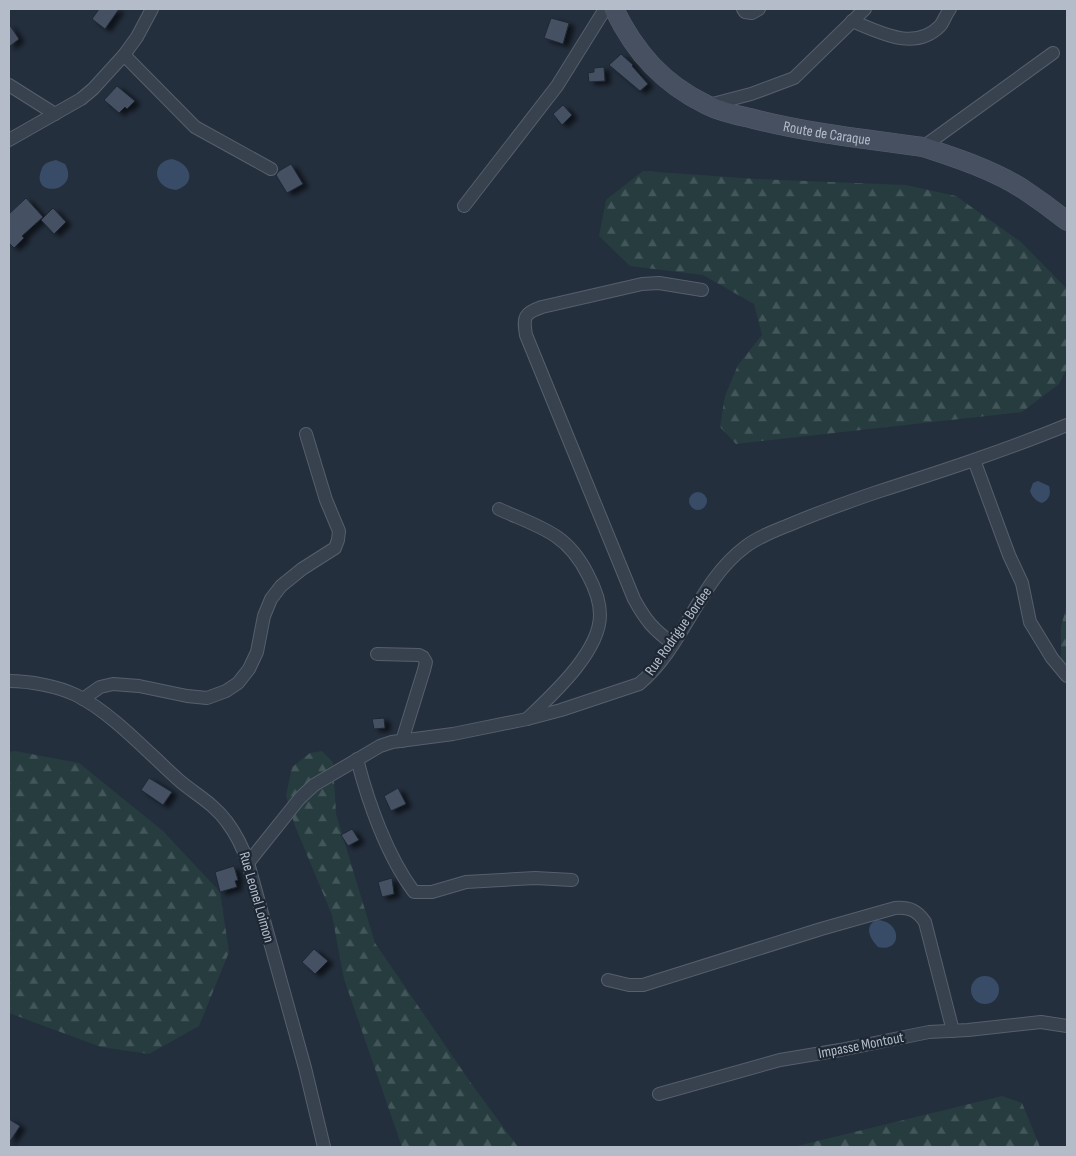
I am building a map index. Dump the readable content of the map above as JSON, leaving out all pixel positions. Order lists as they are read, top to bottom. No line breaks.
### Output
{"streets":{"street":["Route de Caraque","Rue Rodrigue Bordee","Rue Leonel Loimon","Impasse Montout"]},"crossings":[["Rue Rodrigue Bordee","Rue Leonel Loimon"]]}
